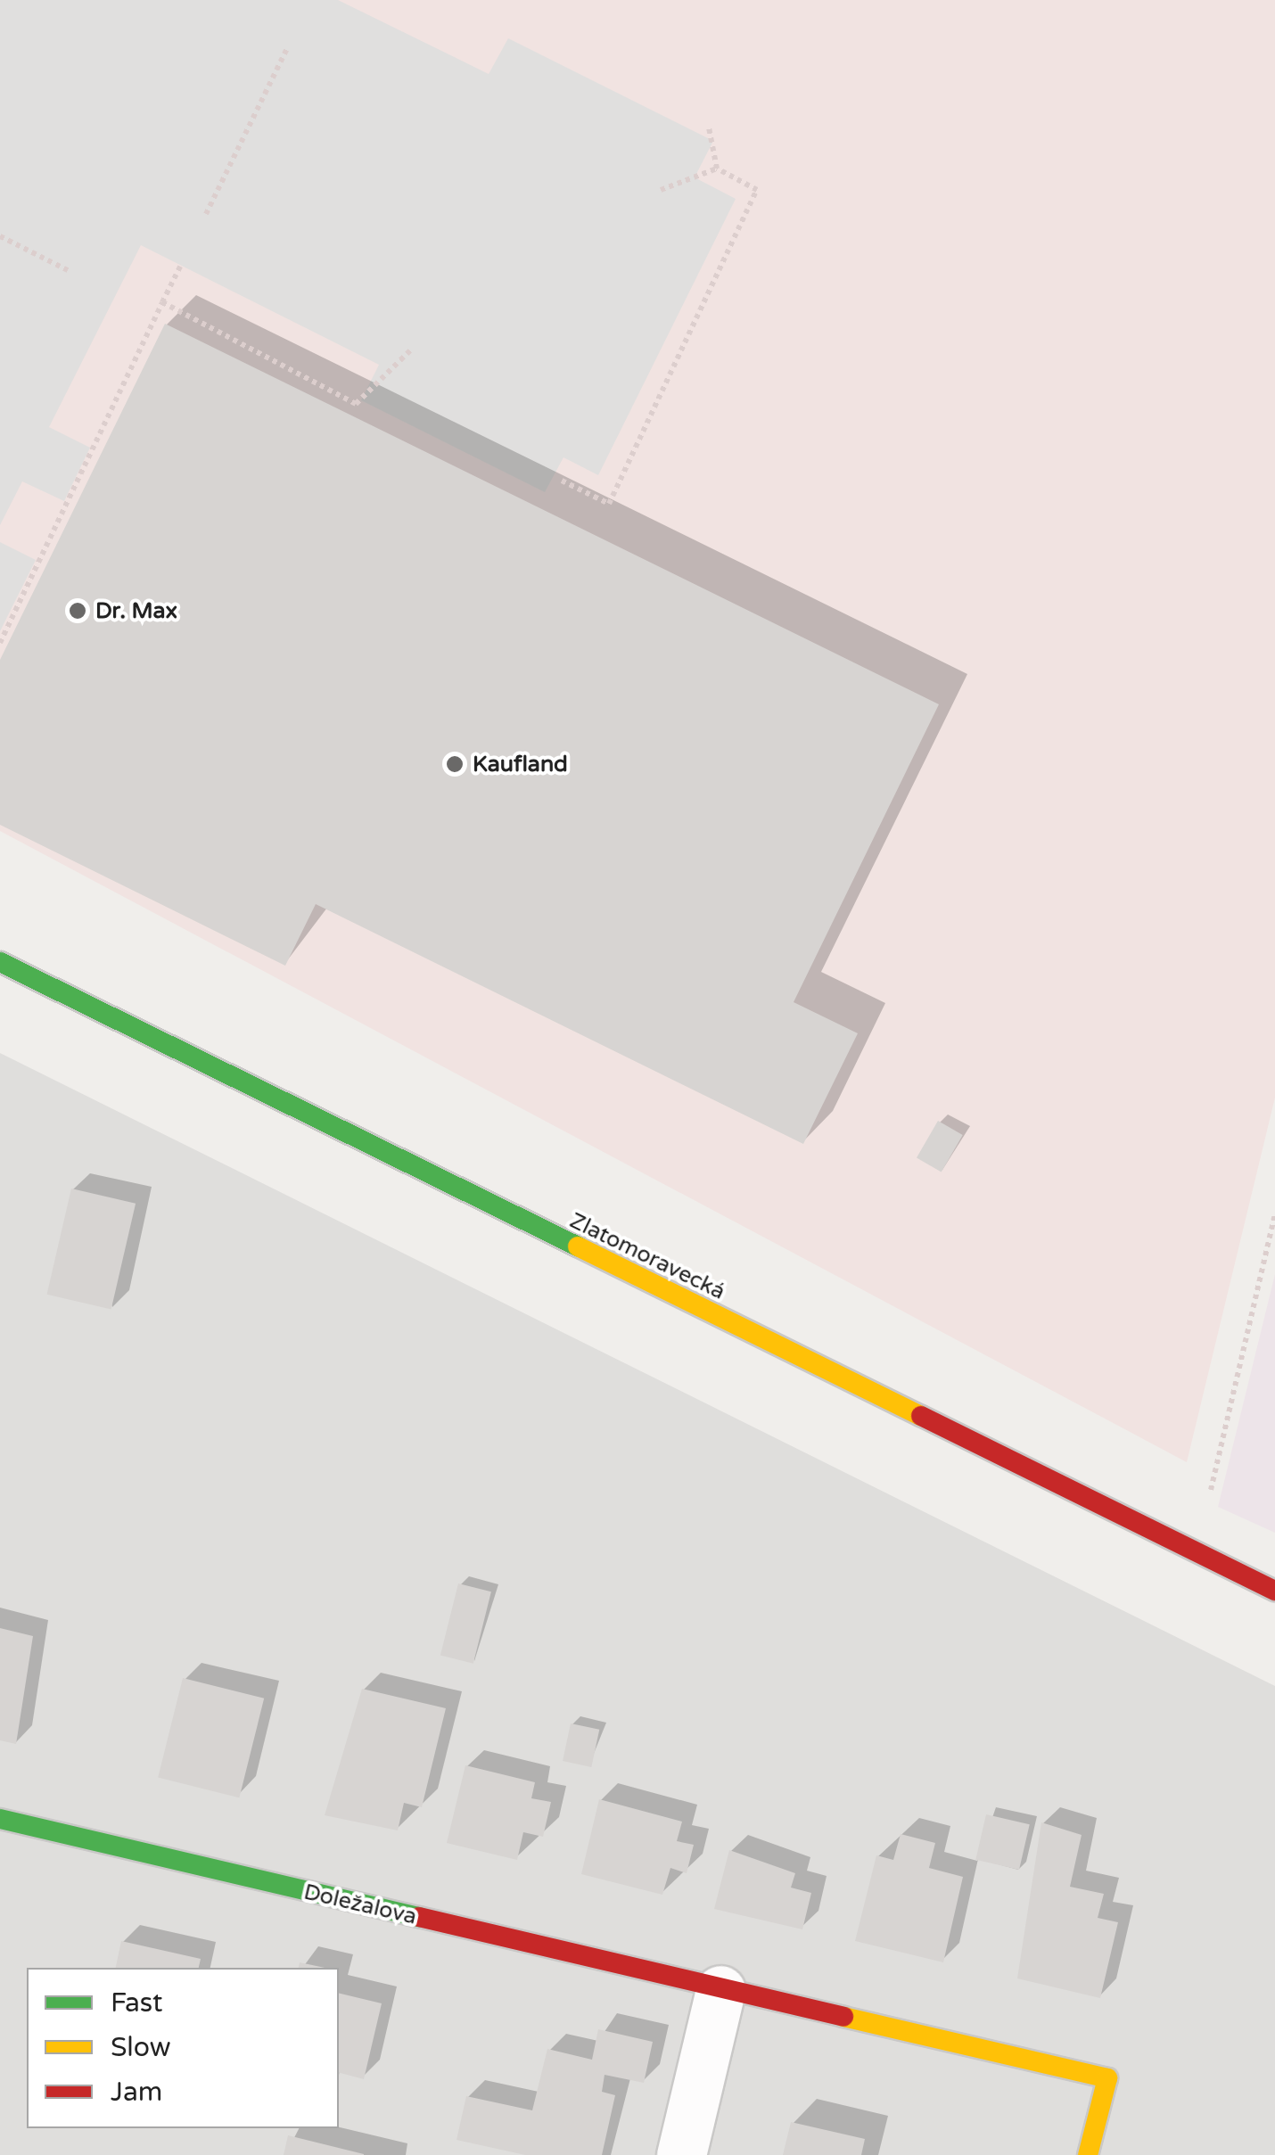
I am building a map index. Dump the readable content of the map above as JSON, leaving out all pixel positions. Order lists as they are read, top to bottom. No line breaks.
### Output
{"streets":{"main road":["Zlatomoravecká","Doležalova"]},"places":["Dr. Max","Kaufland"],"legend":["Fast","Slow","Jam"]}
